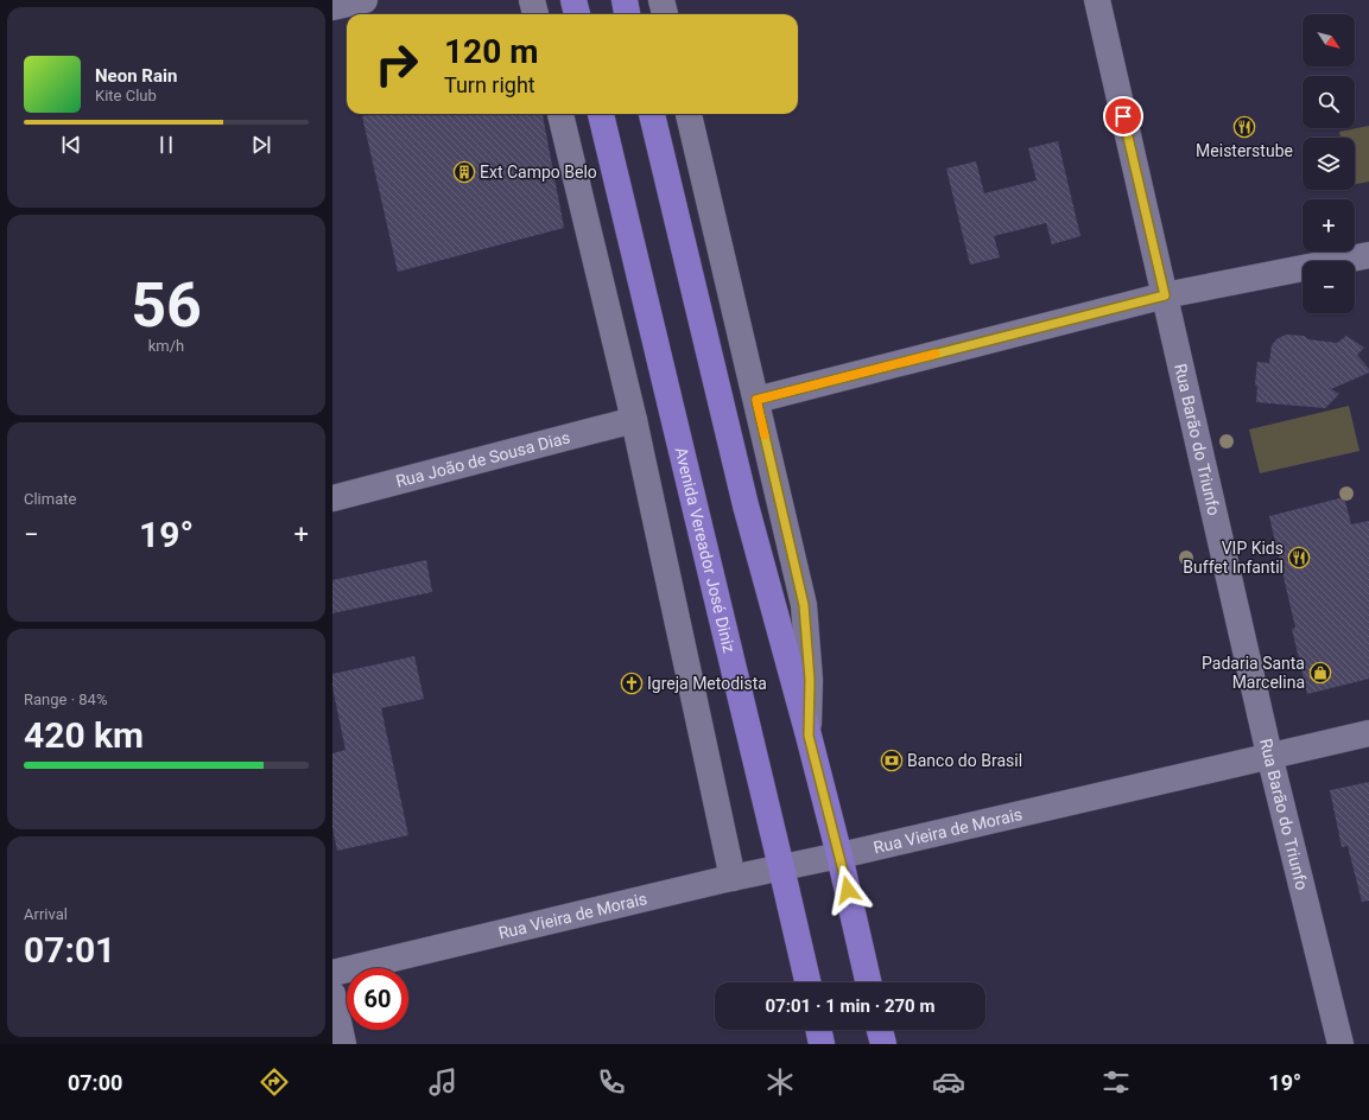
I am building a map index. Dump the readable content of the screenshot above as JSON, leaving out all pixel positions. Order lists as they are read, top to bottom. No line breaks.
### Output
{"streets":{"main road":["Avenida Vereador José Diniz"],"street":["Rua Barão do Triunfo","Rua João de Sousa Dias","Rua Vieira de Morais"]},"crossings":[["Rua Barão do Triunfo","Rua Vieira de Morais"],["Avenida Vereador José Diniz","Rua Vieira de Morais"]],"places":{"restaurant":["Meisterstube","VIP Kids Buffet Infantil"],"building":["Ext Campo Belo"],"shop":["Padaria Santa Marcelina"],"church":["Igreja Metodista"],"bank":["Banco do Brasil"]},"north":"bottom right","page":{"map_buttons":["+","−"],"turn":["120 m","Turn right"],"song":["Neon Rain","Kite Club"],"tile":[["56","km/h"],"Climate",["Range · 84%","420 km"],["Arrival","07:01"]],"heat":["−","19°","+"],"limit":"60","trip":"07:01 · 1 min · 270 m","tabs":["07:00","19°"]}}
